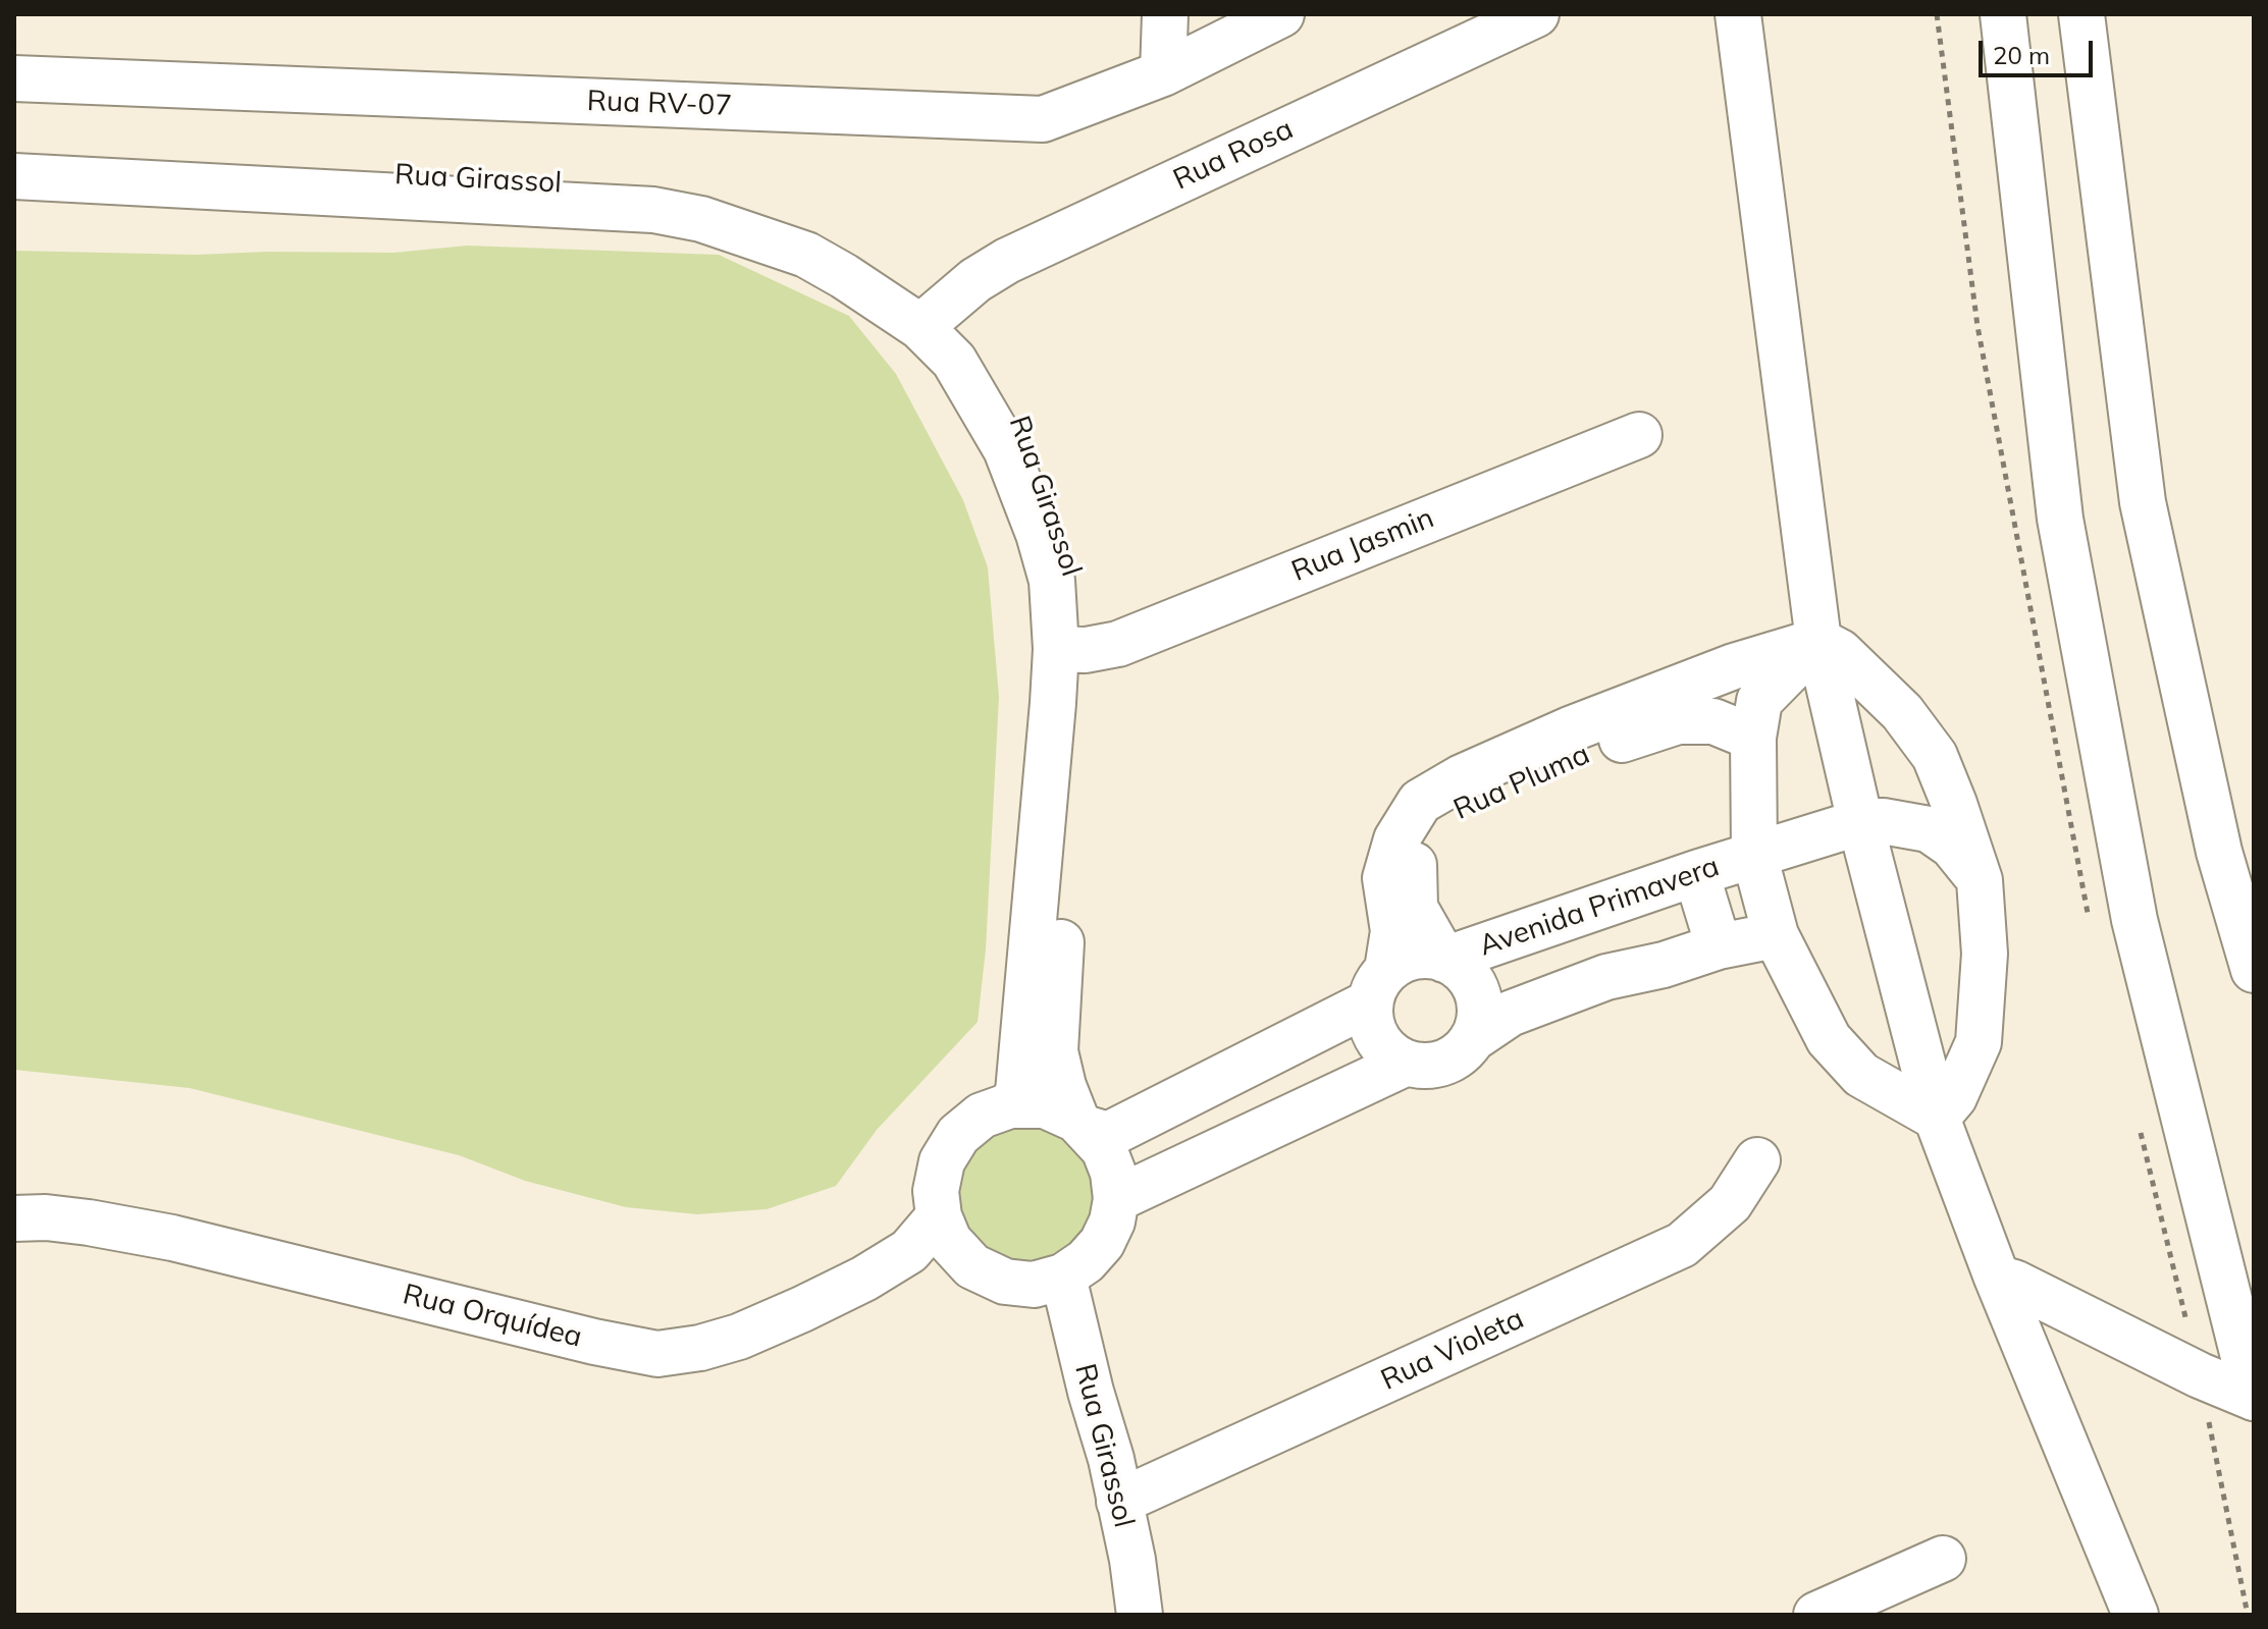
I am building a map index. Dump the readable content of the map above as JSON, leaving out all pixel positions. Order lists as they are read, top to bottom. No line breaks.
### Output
{"streets":{"street":["Rua RV-07","Rua Rosa","Rua Girassol","Rua Jasmin","Rua Pluma","Avenida Primavera","Rua Orquídea","Rua Violeta"]},"crossings":[["Rua Rosa","Rua Girassol"],["Rua Girassol","Rua Jasmin"],["Rua Girassol","Avenida Primavera"],["Rua Girassol","Rua Orquídea"],["Rua Girassol","Rua Violeta"],["Rua Pluma","Avenida Primavera"],["Avenida Primavera","Rua Orquídea"]],"scale_bar":"20 m"}
